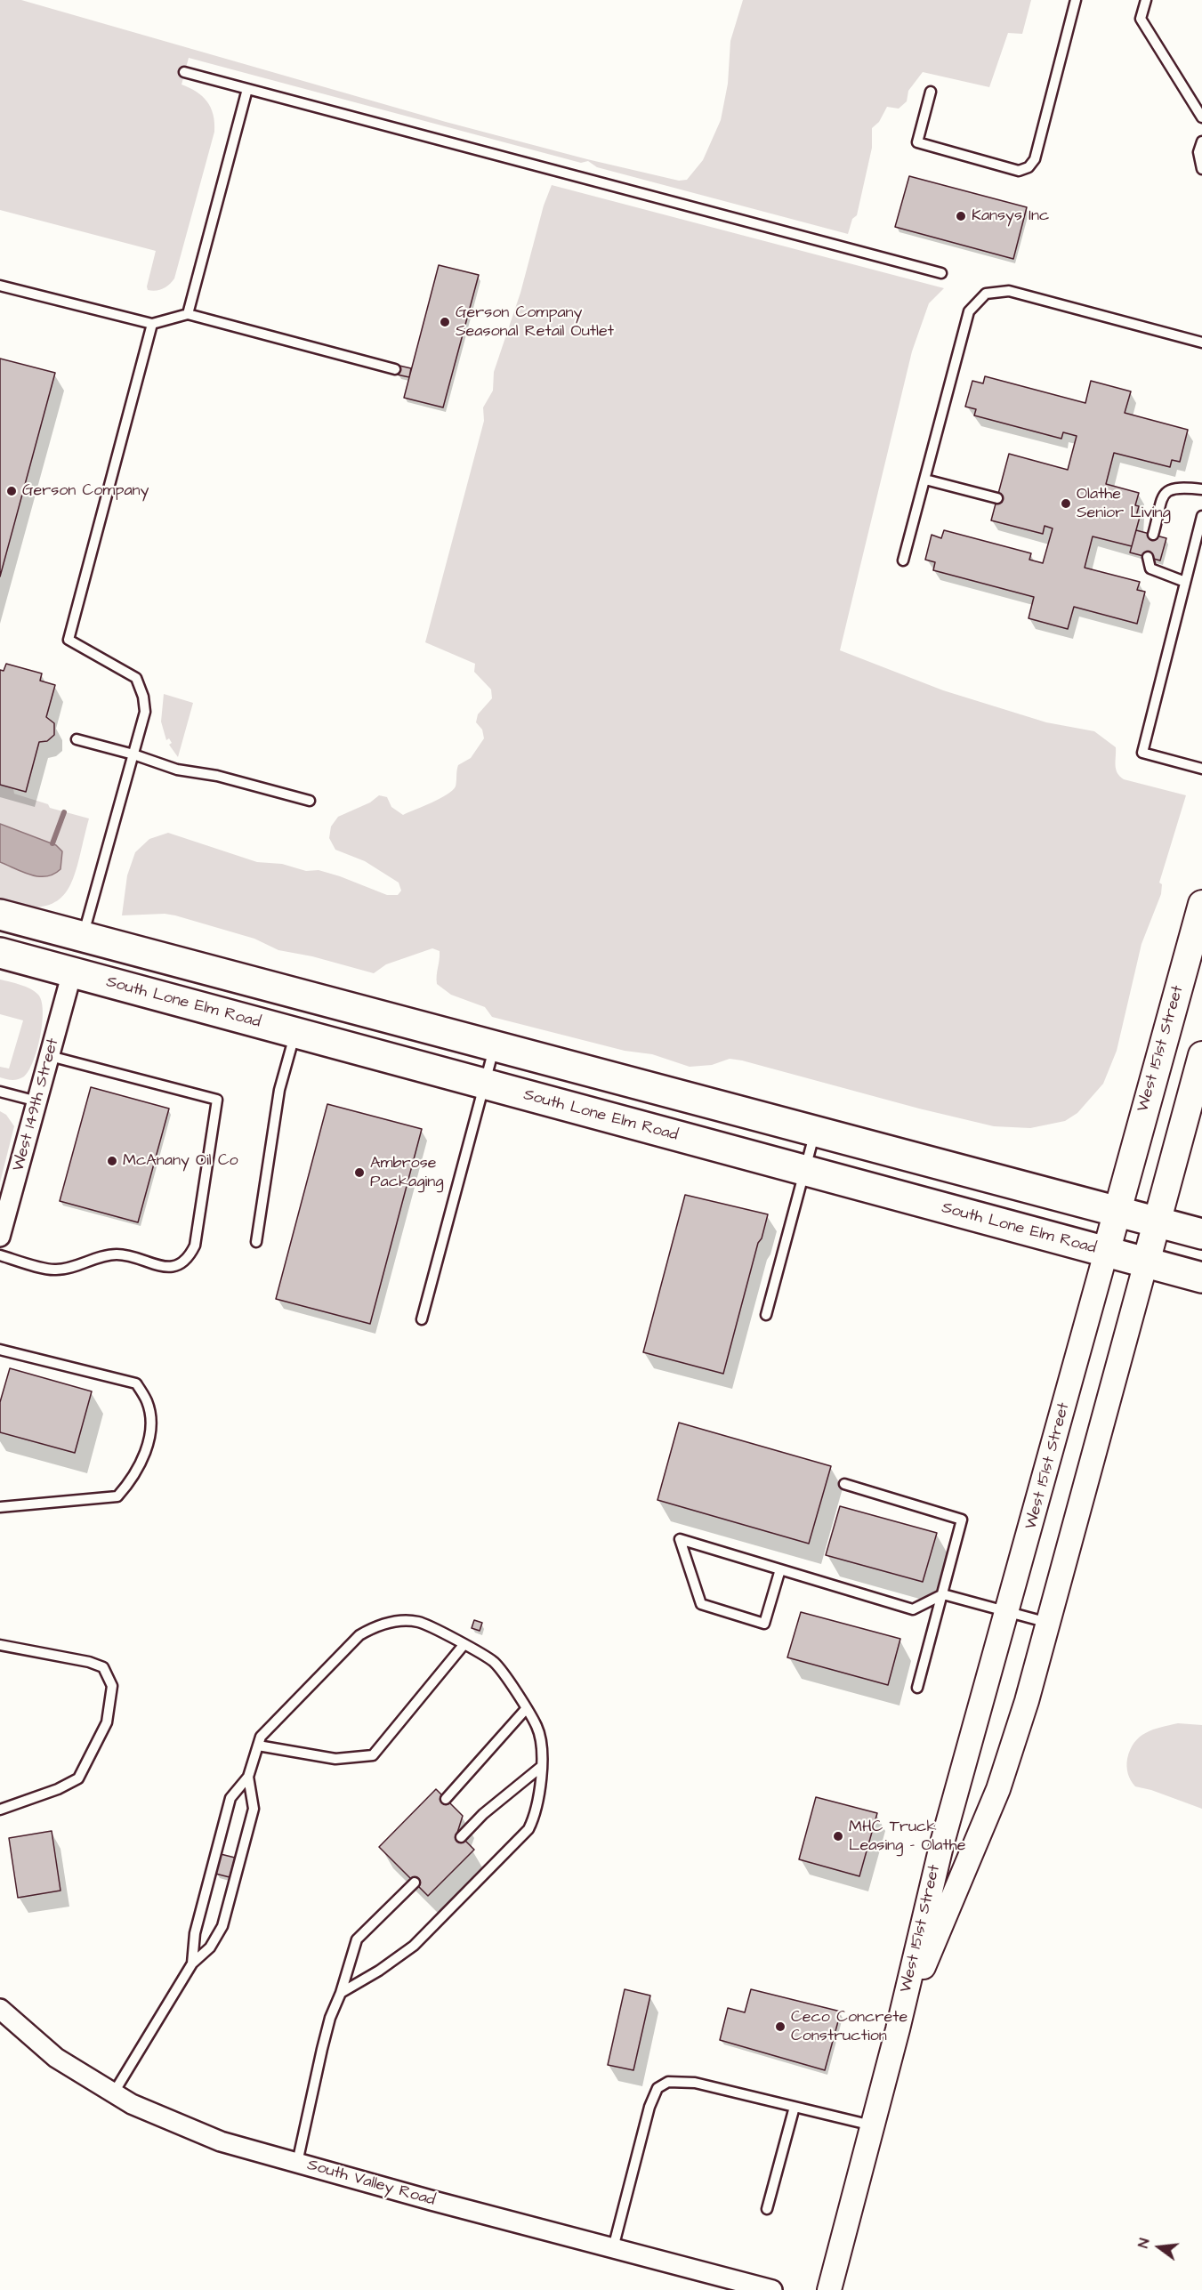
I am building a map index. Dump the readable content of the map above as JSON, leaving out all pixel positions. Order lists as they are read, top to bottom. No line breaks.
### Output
{"streets":{"main road":["South Lone Elm Road","West 151st Street"],"street":["West 149th Street","South Valley Road"]},"crossings":[["South Lone Elm Road","West 151st Street"],["South Lone Elm Road","West 149th Street"]],"places":["Kansys Inc","Gerson Company Seasonal Retail Outlet","Gerson Company","Olathe Senior Living","McAnany Oil Co","Ambrose Packaging","MHC Truck Leasing - Olathe","Ceco Concrete Construction"],"north":"left"}
